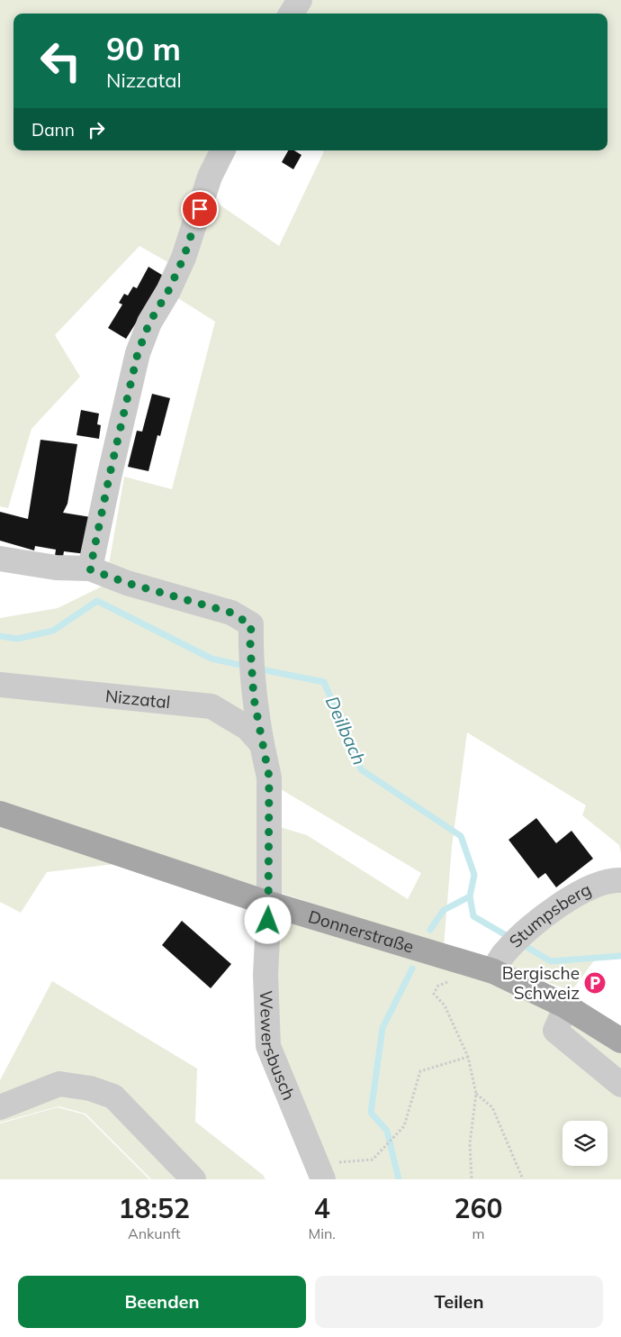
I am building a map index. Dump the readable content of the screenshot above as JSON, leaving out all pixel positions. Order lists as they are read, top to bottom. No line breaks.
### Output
{"streets":{"main road":["Donnerstraße"],"street":["Nizzatal","Stumpsberg","Wewersbusch"]},"crossings":[["Nizzatal","Donnerstraße"],["Nizzatal","Wewersbusch"],["Stumpsberg","Donnerstraße"],["Donnerstraße","Wewersbusch"]],"water":["Deilbach"],"places":{"parking":["Bergische Schweiz"]},"page":{"turn":["90 m","Nizzatal"],"then":"Dann","eta":["18:52","Ankunft","4","Min.","260","m"],"buttons":["Beenden","Teilen"]}}
